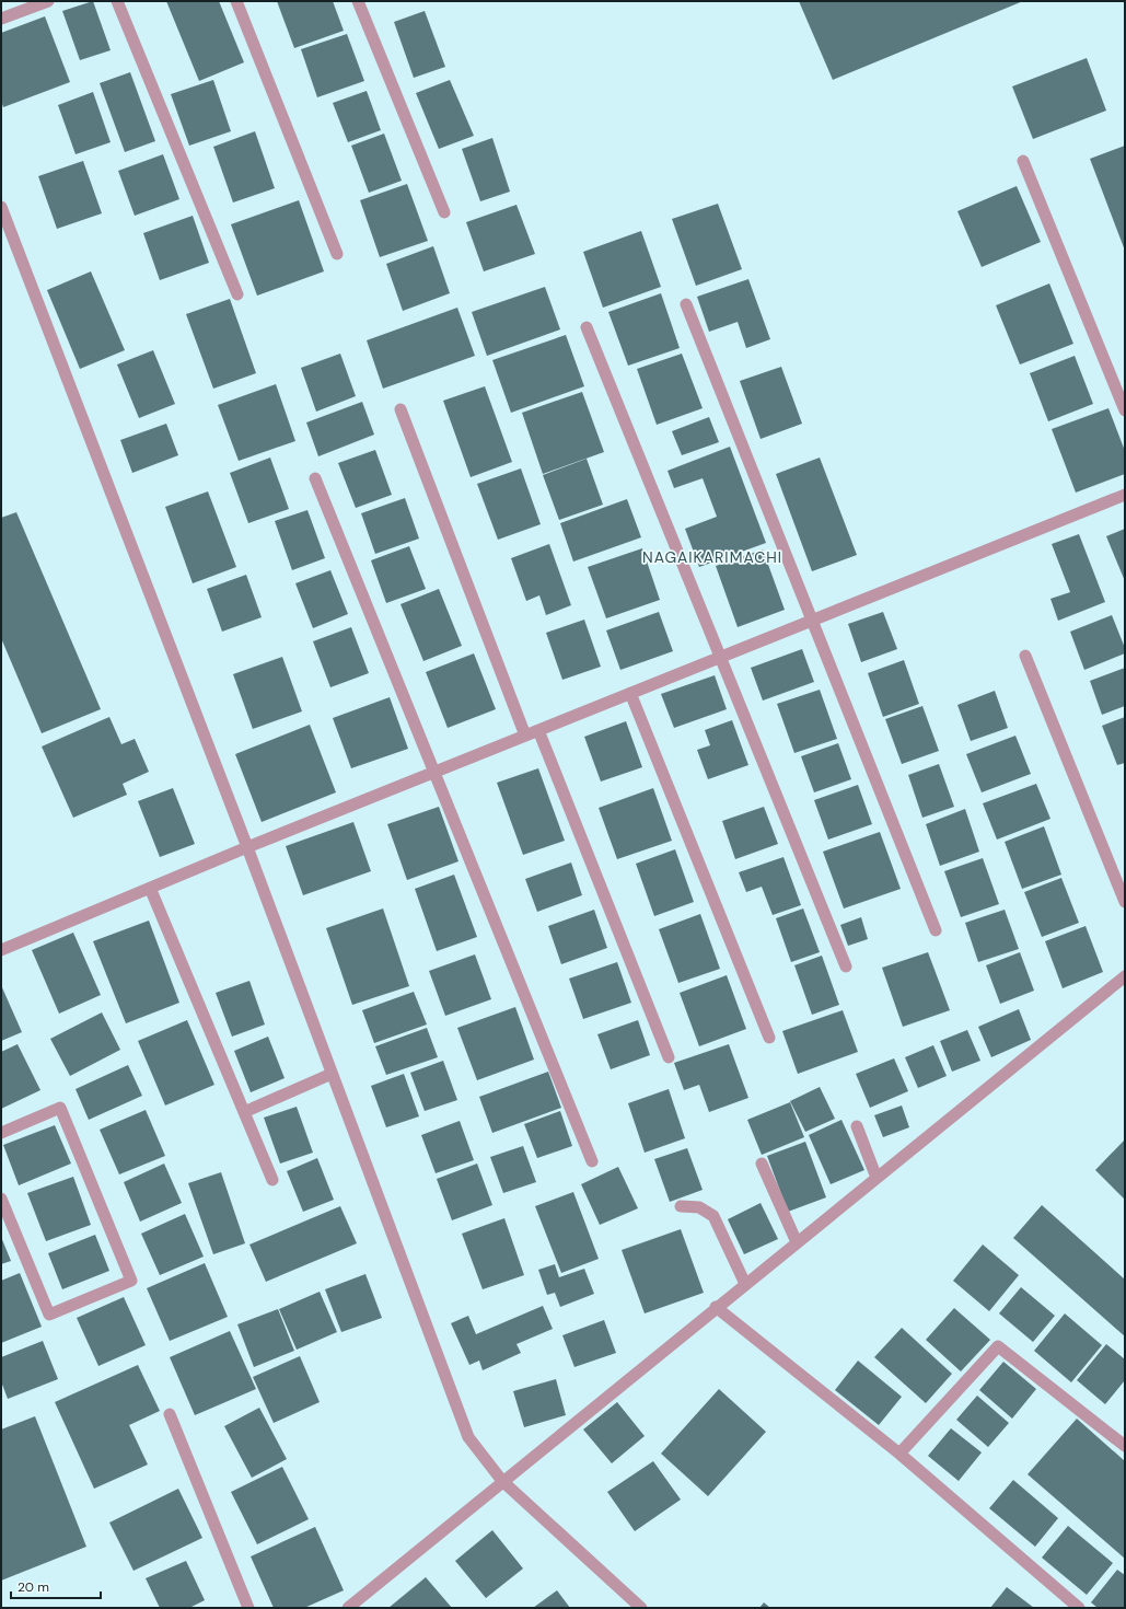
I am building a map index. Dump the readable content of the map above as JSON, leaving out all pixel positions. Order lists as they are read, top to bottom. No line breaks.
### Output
{"districts":["NAGAIKARIMACHI"],"scale_bar":"20 m"}
